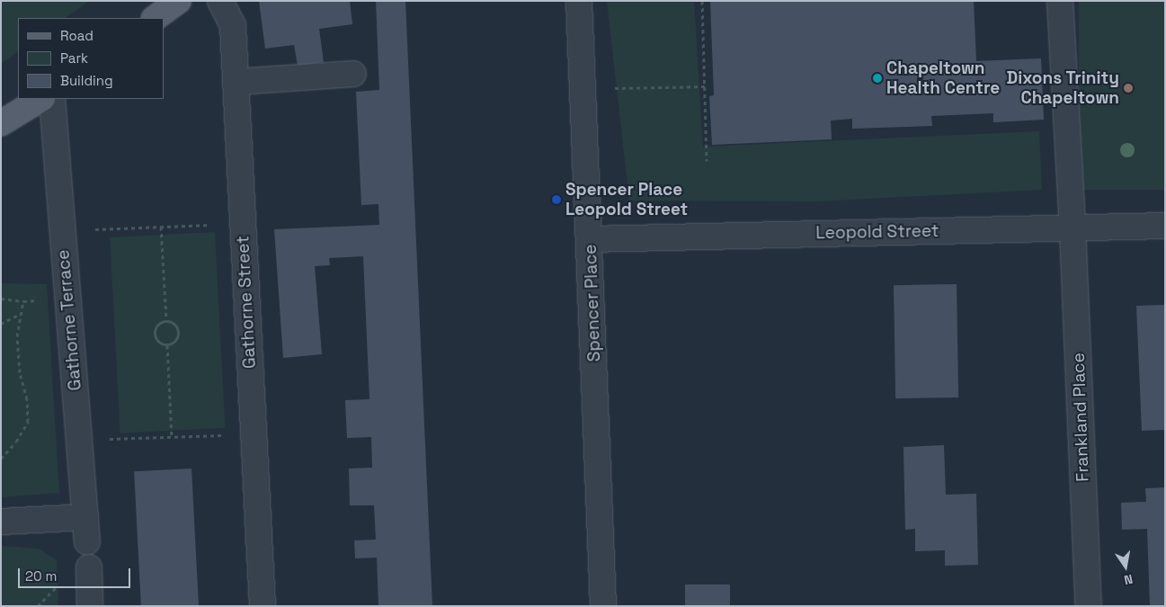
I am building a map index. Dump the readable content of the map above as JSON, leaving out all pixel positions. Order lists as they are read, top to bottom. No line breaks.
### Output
{"streets":{"street":["Leopold Street","Gathorne Street","Spencer Place","Gathorne Terrace","Frankland Place"]},"crossings":[["Leopold Street","Spencer Place"],["Leopold Street","Frankland Place"]],"places":["Chapeltown Health Centre","Dixons Trinity Chapeltown","Spencer Place Leopold Street"],"legend":["Road","Park","Building"],"scale_bar":"20 m","north":"bottom"}
